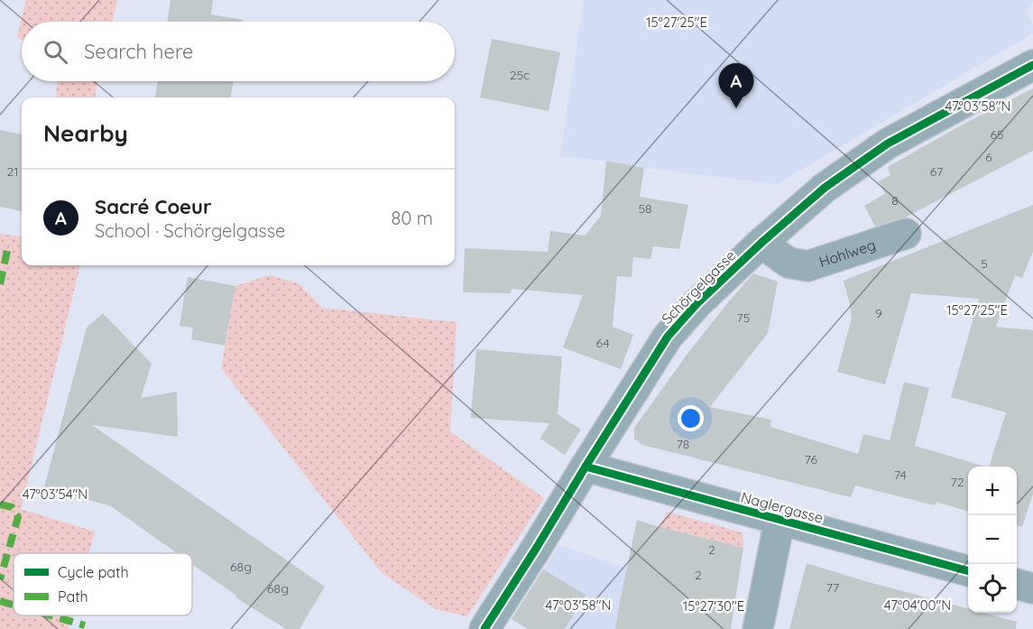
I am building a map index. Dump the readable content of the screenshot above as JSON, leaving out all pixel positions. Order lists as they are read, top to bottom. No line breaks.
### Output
{"streets":{"street":["Hohlweg","Schörgelgasse","Naglergasse"]},"crossings":[["Hohlweg","Schörgelgasse"],["Schörgelgasse","Naglergasse"]],"house_numbers":["25c","65","6","21","67","8","58","5","9","75","64","78","76","74","72","2","68g","2","77","68g"],"legend":["Cycle path","Path"],"page":{"search":"Search here","pins":"A","heading":"Nearby","list":[{"mark":"A","name":"Sacré Coeur","note":"School · Schörgelgasse","value":"80 m"}],"map_buttons":["+","−"]},"coordinates":["15°27'25\"E","47°03'58\"N","47°03'54\"N","47°04'00\"N","15°27'30\"E"]}
